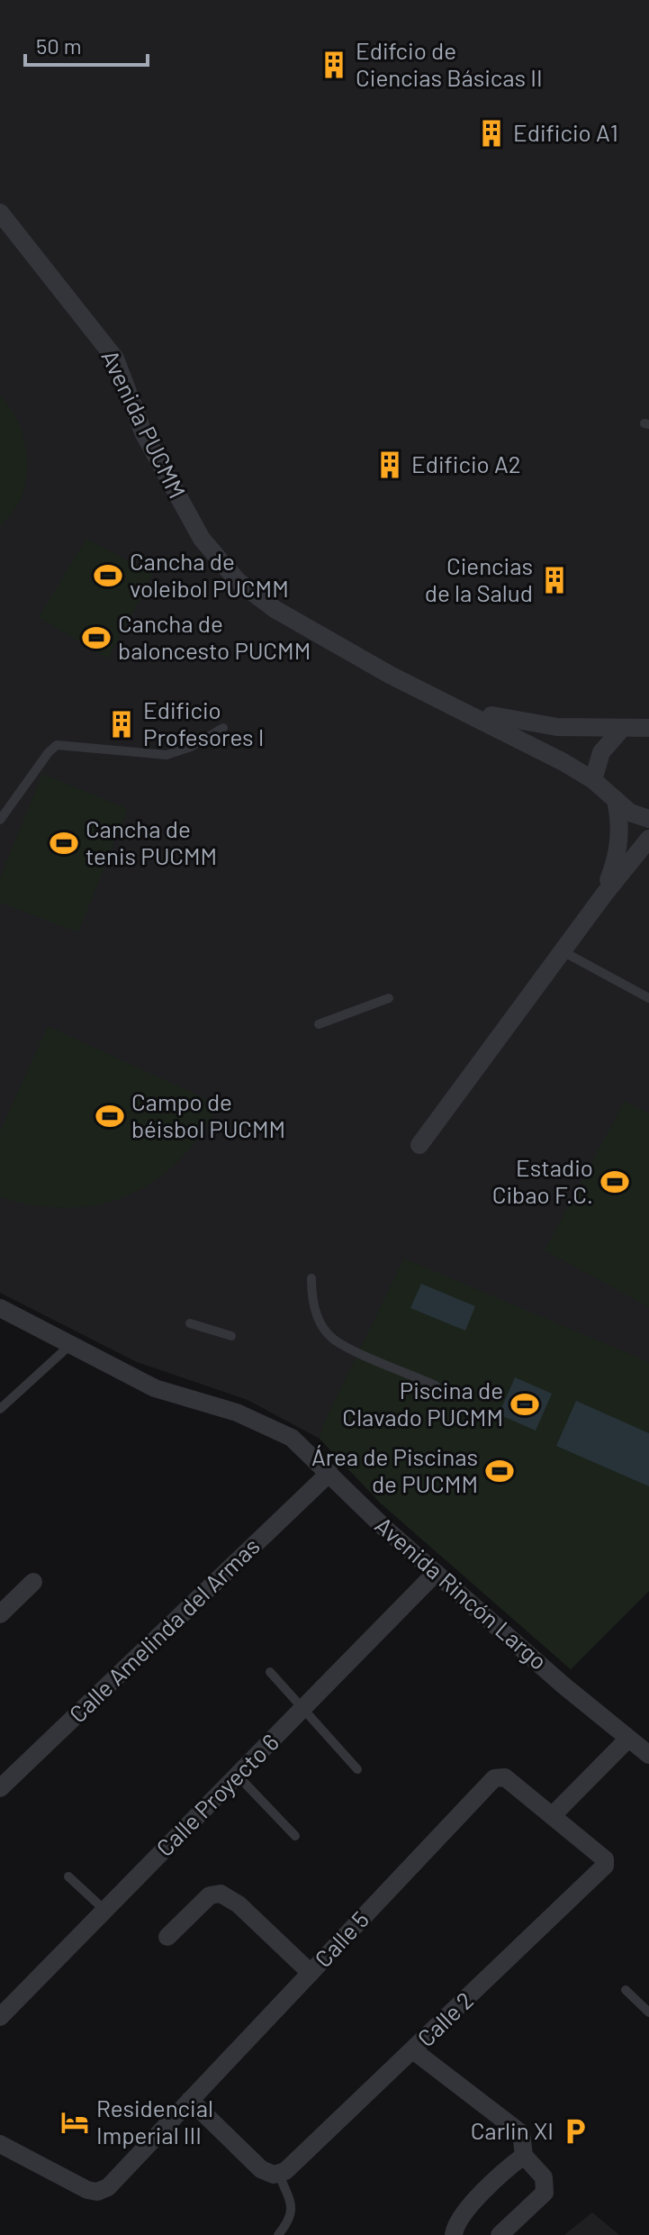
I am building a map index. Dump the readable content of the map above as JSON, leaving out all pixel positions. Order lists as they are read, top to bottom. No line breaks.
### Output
{"streets":{"street":["Avenida PUCMM","Avenida Rincón Largo","Calle Amelinda del Armas","Calle Proyecto 6","Calle 5","Calle 2"]},"crossings":[["Avenida Rincón Largo","Calle Amelinda del Armas"],["Avenida Rincón Largo","Calle Proyecto 6"],["Calle 5","Calle 2"]],"places":{"building":["Edifcio de Ciencias Básicas II","Edificio A1","Edificio A2","Ciencias de la Salud","Edificio Profesores I"],"sports":["Cancha de voleibol PUCMM","Cancha de baloncesto PUCMM","Cancha de tenis PUCMM","Campo de béisbol PUCMM","Estadio Cibao F.C.","Piscina de Clavado PUCMM","Área de Piscinas de PUCMM"],"hotel":["Residencial Imperial III"],"parking":["Carlin XI"]},"scale_bar":"50 m"}
